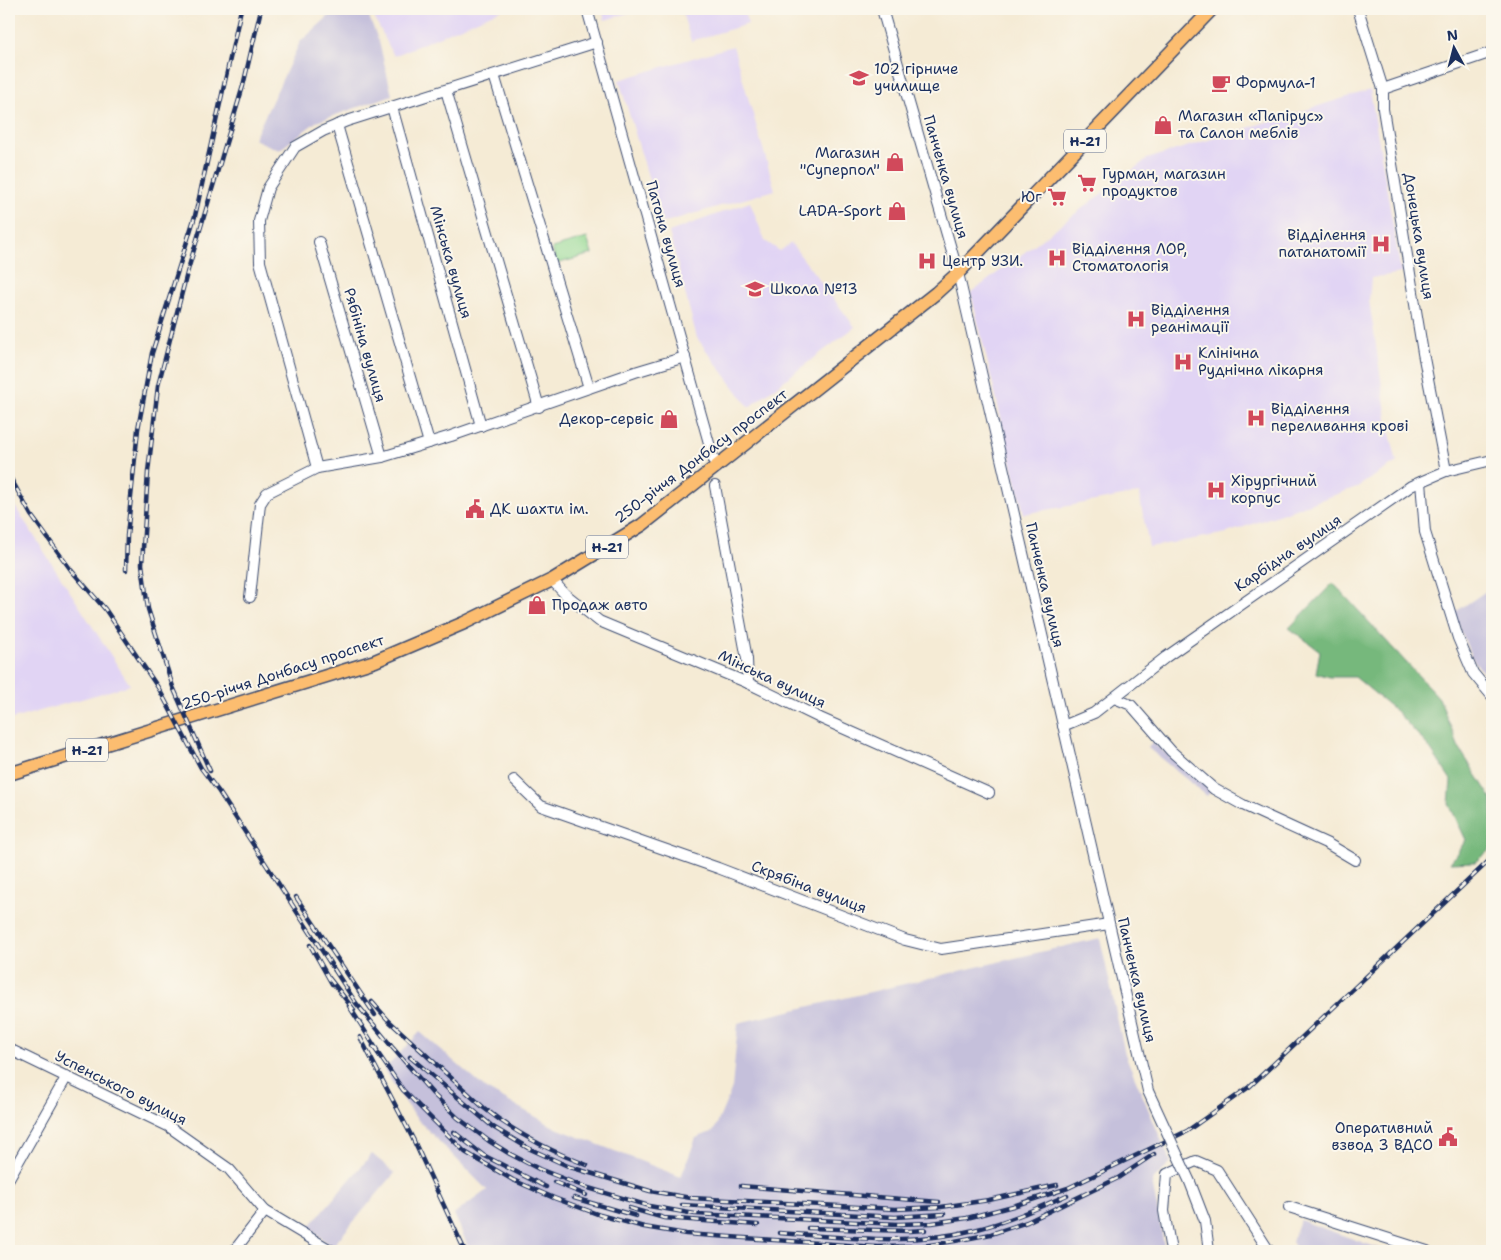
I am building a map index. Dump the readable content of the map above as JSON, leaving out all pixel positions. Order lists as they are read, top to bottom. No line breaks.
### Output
{"streets":{"main road":["Н-21","250-річчя Донбасу проспект"],"street":["Панченка вулиця","Патона вулиця","Донецька вулиця","Мінська вулиця","Рябініна вулиця","Карбідна вулиця","Скрябіна вулиця","Успенського вулиця"]},"crossings":[["Панченка вулиця","250-річчя Донбасу проспект"],["Панченка вулиця","Карбідна вулиця"],["Панченка вулиця","Скрябіна вулиця"],["Патона вулиця","250-річчя Донбасу проспект"],["Донецька вулиця","Карбідна вулиця"],["Мінська вулиця","250-річчя Донбасу проспект"]],"places":{"school or university":["102 гірниче училище","Школа №13"],"cafe":["Формула-1"],"shop":["Магазин «Папірус» та Салон меблів","Магазин \"Суперпол\"","LADA-Sport","Декор-сервіс","Продаж авто"],"supermarket":["Гурман, магазин продуктов","Юг"],"hospital":["Відділення патанатомії","Відділення ЛОР, Стоматологія","Центр УЗИ.","Відділення реанімації","Клінічна Руднічна лікарня","Відділення переливання крові","Хірургічний корпус"],"public building":["ДК шахти ім.","Оперативний взвод 3 ВДСО"]},"north":"top"}
